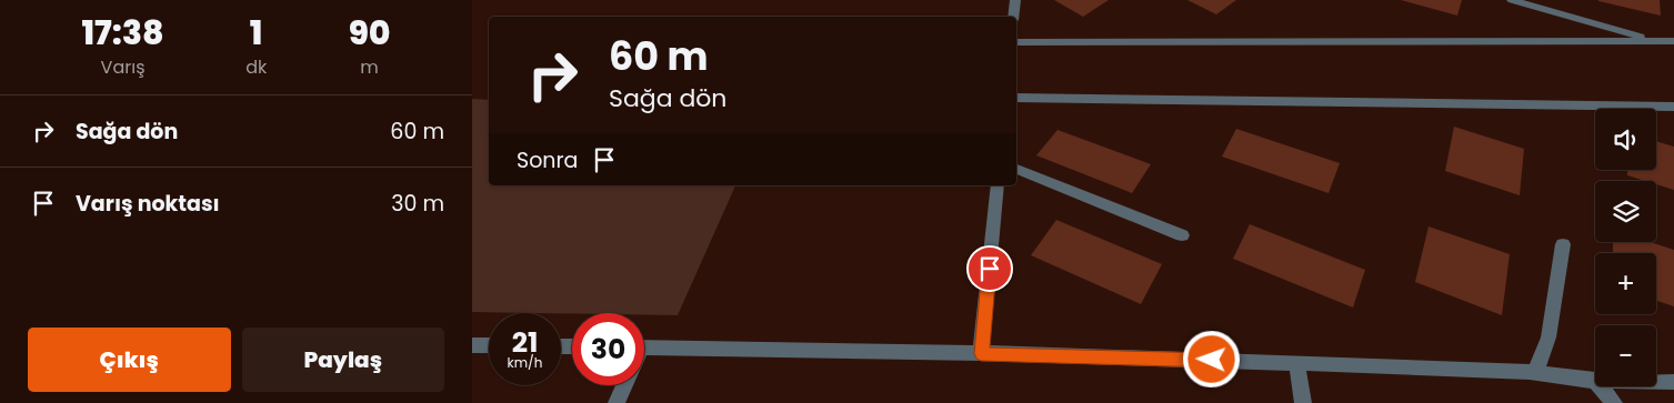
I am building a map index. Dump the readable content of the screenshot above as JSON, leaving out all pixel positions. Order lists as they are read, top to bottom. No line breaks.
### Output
{"page":{"eta":["17:38","Varış","1","dk","90","m"],"turn":["60 m","Sağa dön"],"list":[{"name":"Sağa dön","value":"60 m"},{"name":"Varış noktası","value":"30 m"}],"map_buttons":["+","−"],"then":"Sonra","speed":"21 km/h","limit":"30","buttons":["Çıkış","Paylaş"]}}
